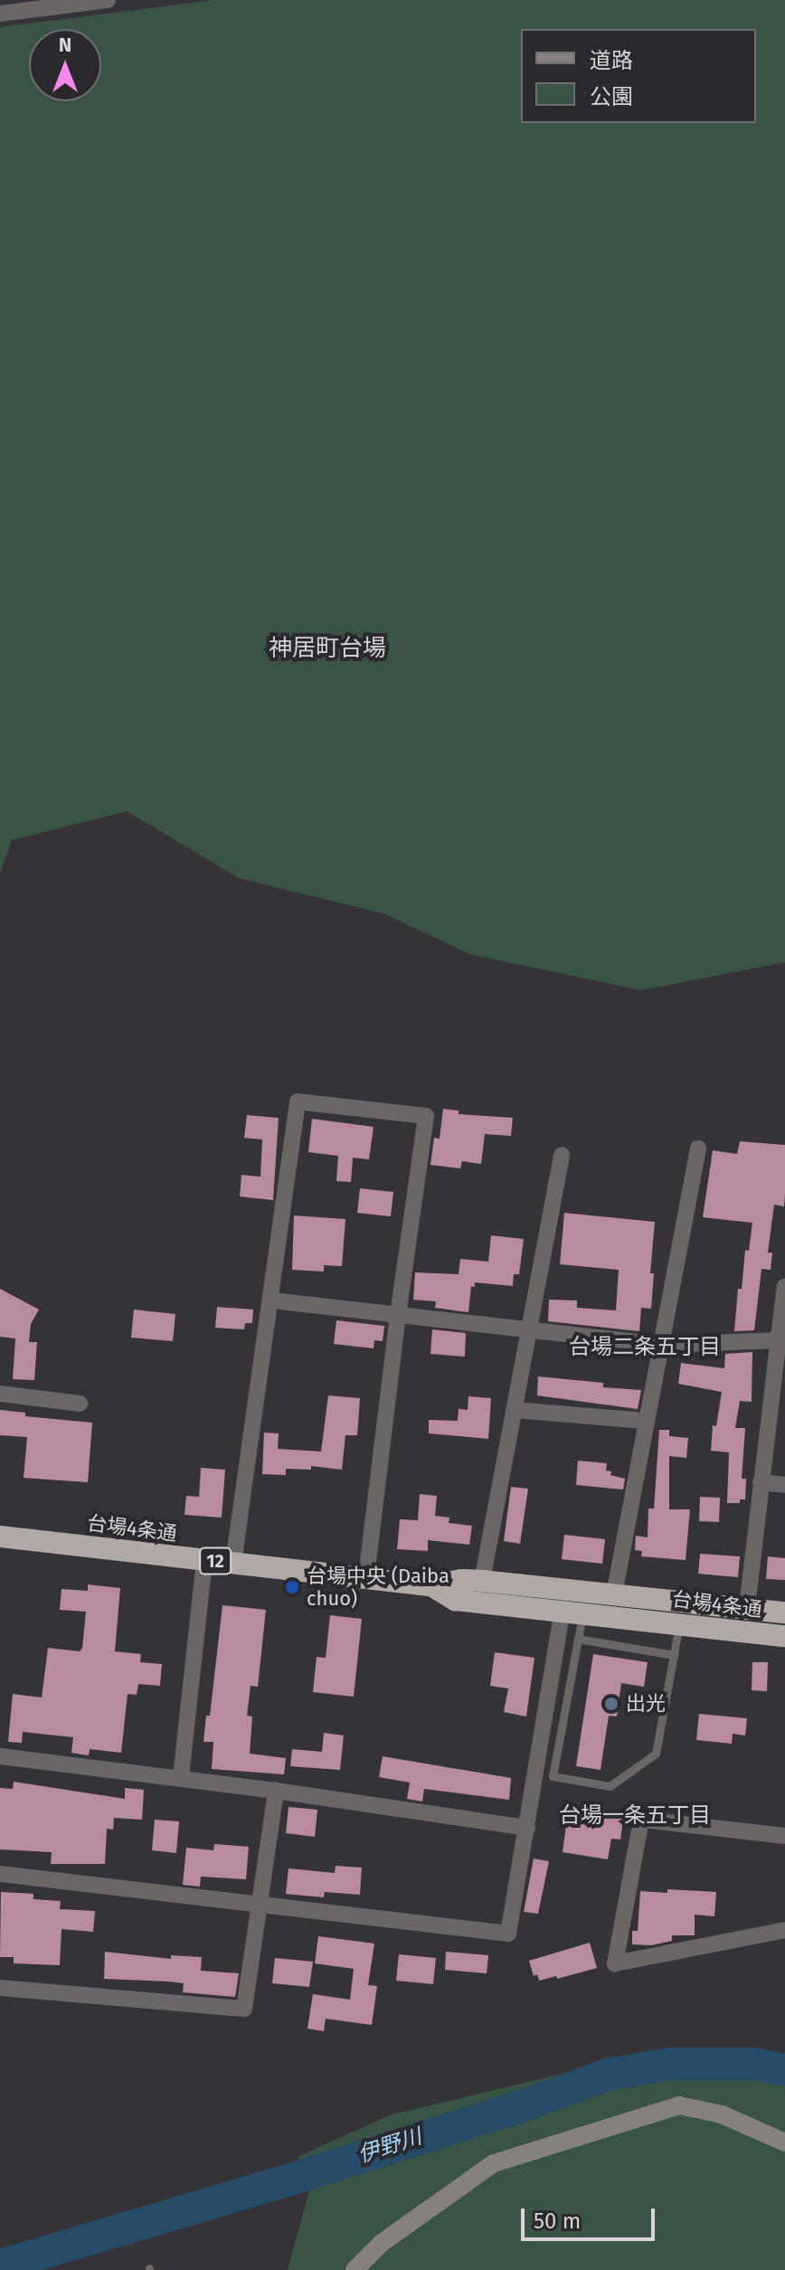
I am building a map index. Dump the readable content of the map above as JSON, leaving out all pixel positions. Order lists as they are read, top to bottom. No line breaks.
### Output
{"streets":{"highway":["台場4条通","12"]},"districts":["神居町台場","台場二条五丁目","台場一条五丁目"],"water":["伊野川"],"places":["台場中央 (Daiba chuo)","出光"],"legend":["道路","公園"],"scale_bar":"50 m","north":"top"}
